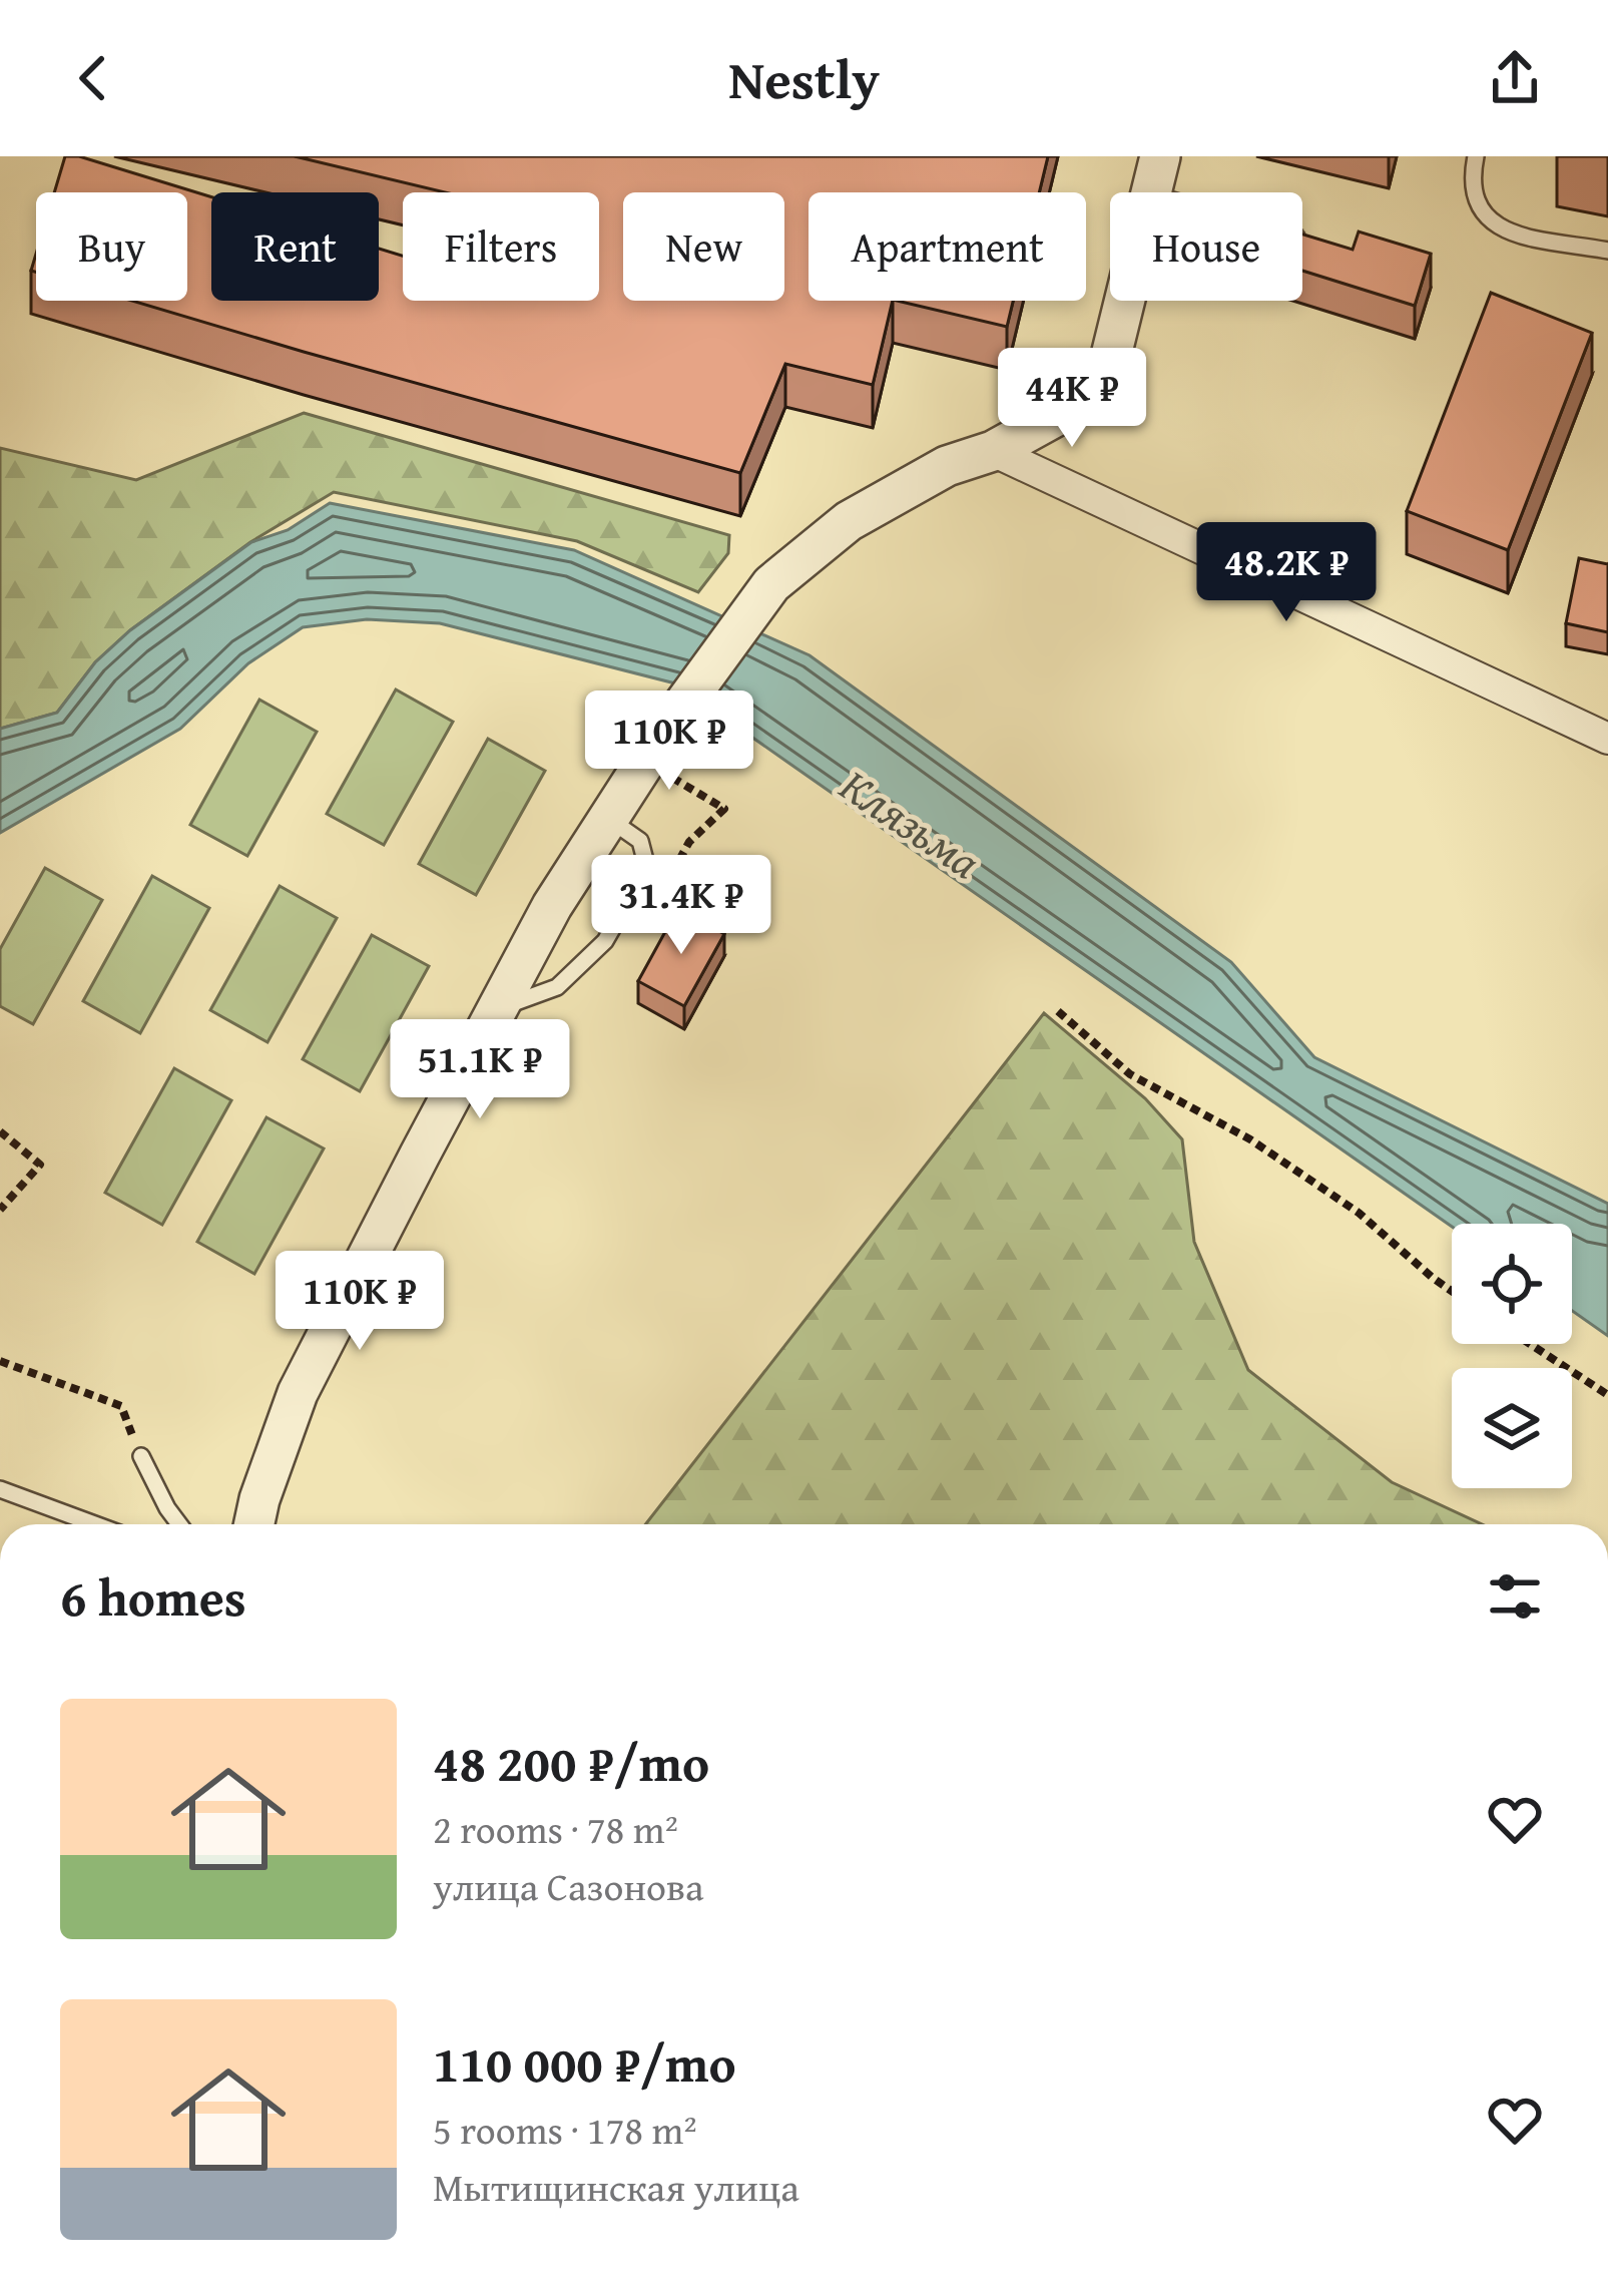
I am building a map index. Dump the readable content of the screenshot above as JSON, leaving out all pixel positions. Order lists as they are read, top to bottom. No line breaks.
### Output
{"water":["Клязьма"],"page":{"header":"Nestly","chip":["Buy","Rent","Filters","New","Apartment","House"],"price":["44K ₽","48.2K ₽","110K ₽","31.4K ₽","51.1K ₽","110K ₽"],"heading":"6 homes","list":[{"name":"48 200 ₽/mo","note":"2 rooms · 78 m² · улица Сазонова"},{"name":"110 000 ₽/mo","note":"5 rooms · 178 m² · Мытищинская улица"}]}}
